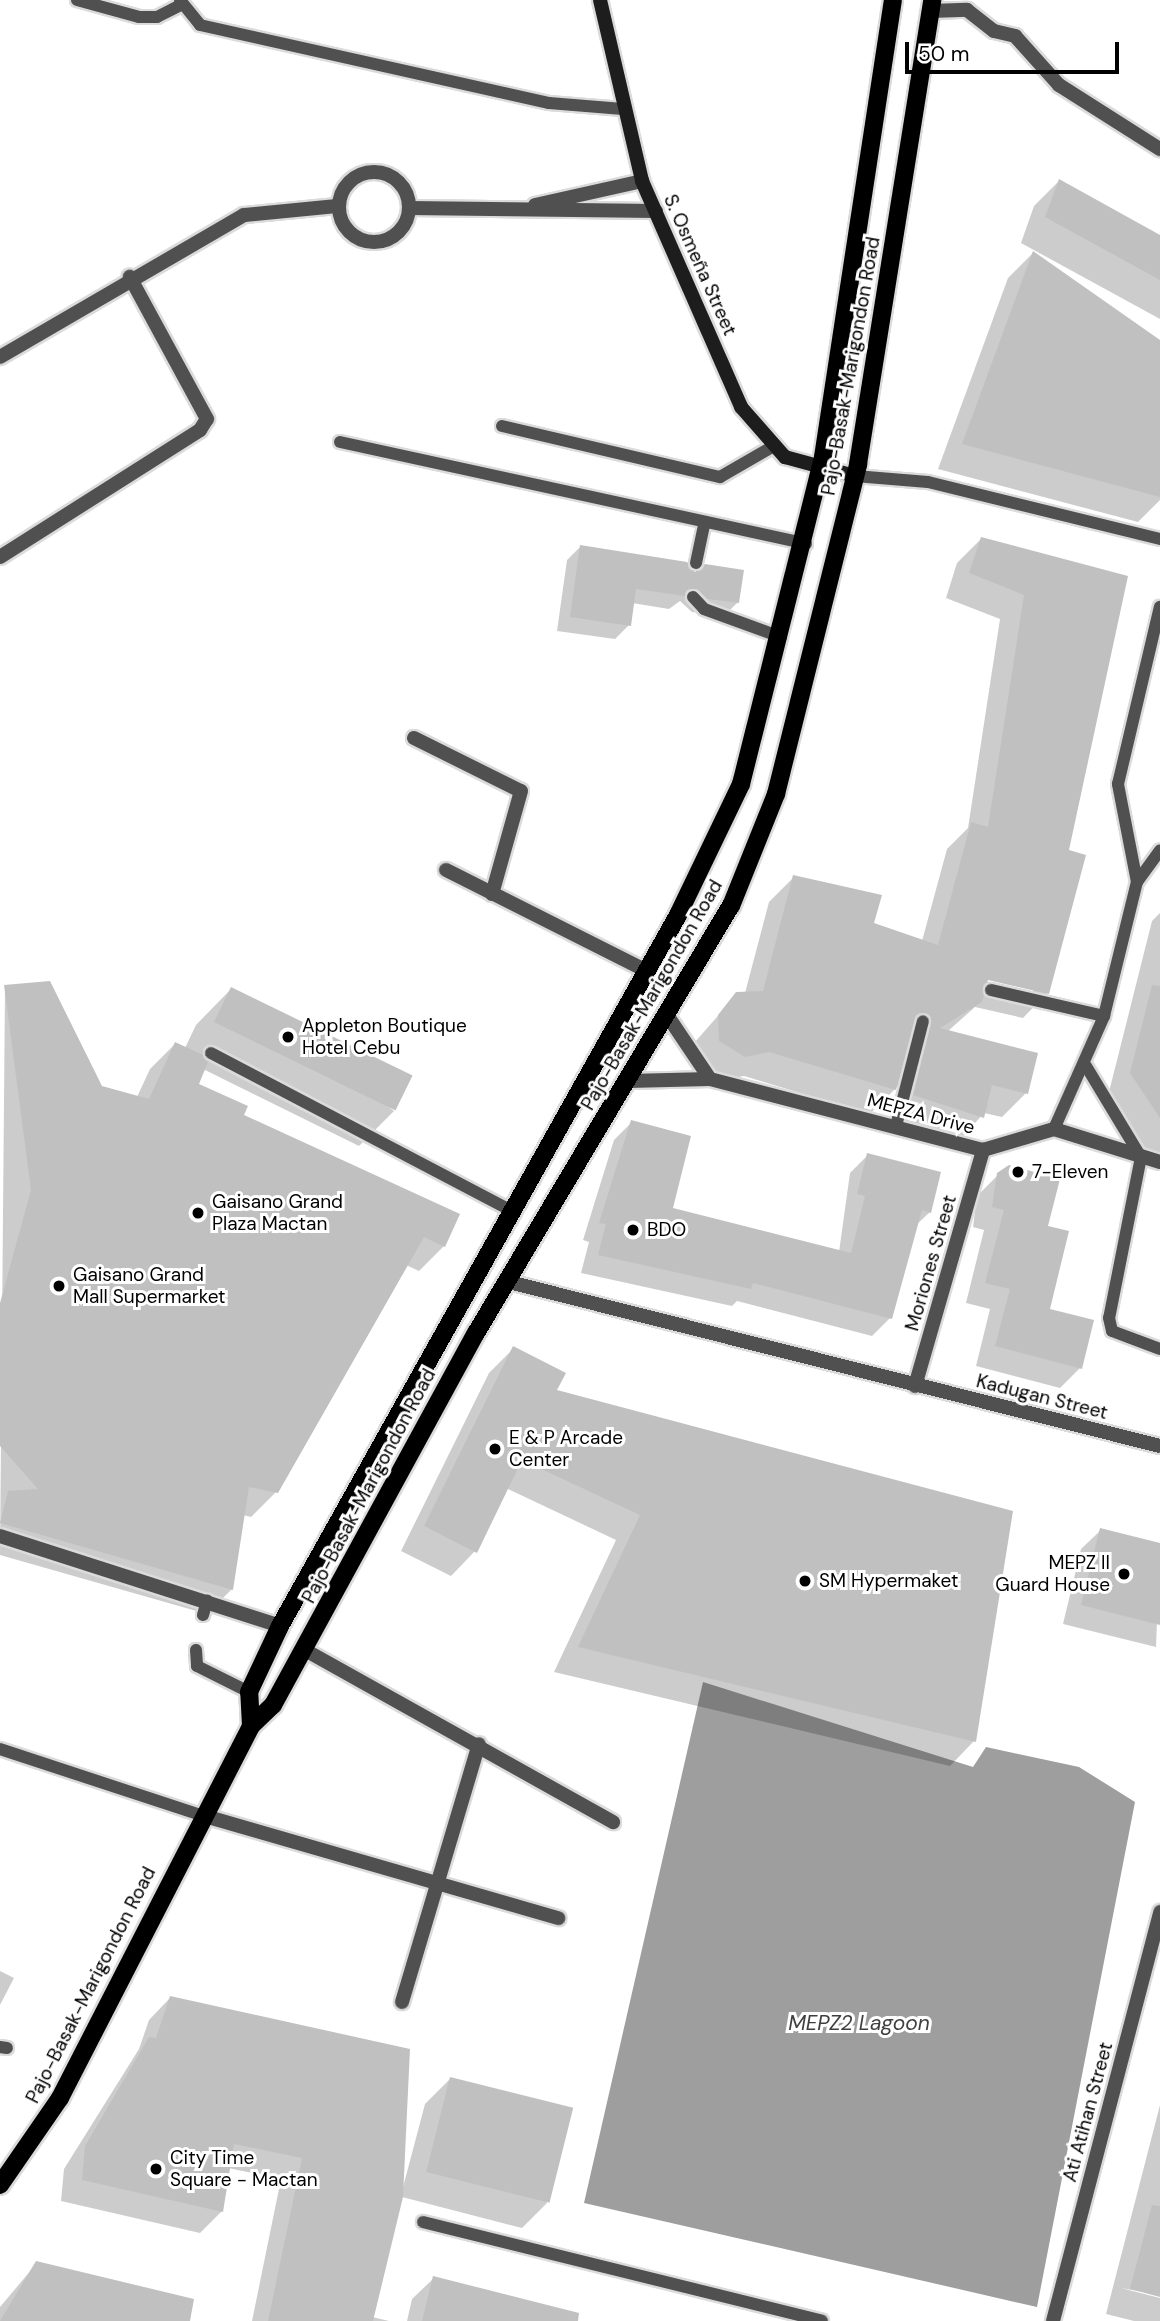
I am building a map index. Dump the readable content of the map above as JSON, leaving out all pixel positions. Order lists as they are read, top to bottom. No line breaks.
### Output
{"streets":{"main road":["Pajo-Basak-Marigondon Road"],"street":["S. Osmeña Street","MEPZA Drive","Moriones Street","Kadugan Street","Ati Atihan Street"]},"crossings":[["S. Osmeña Street","Pajo-Basak-Marigondon Road"],["Pajo-Basak-Marigondon Road","MEPZA Drive"],["MEPZA Drive","Moriones Street"],["Moriones Street","Kadugan Street"]],"water":["MEPZ2 Lagoon"],"places":["Appleton Boutique Hotel Cebu","7-Eleven","Gaisano Grand Plaza Mactan","BDO","Gaisano Grand Mall Supermarket","E & P Arcade Center","MEPZ II Guard House","SM Hypermaket","City Time Square - Mactan"],"scale_bar":"50 m"}
